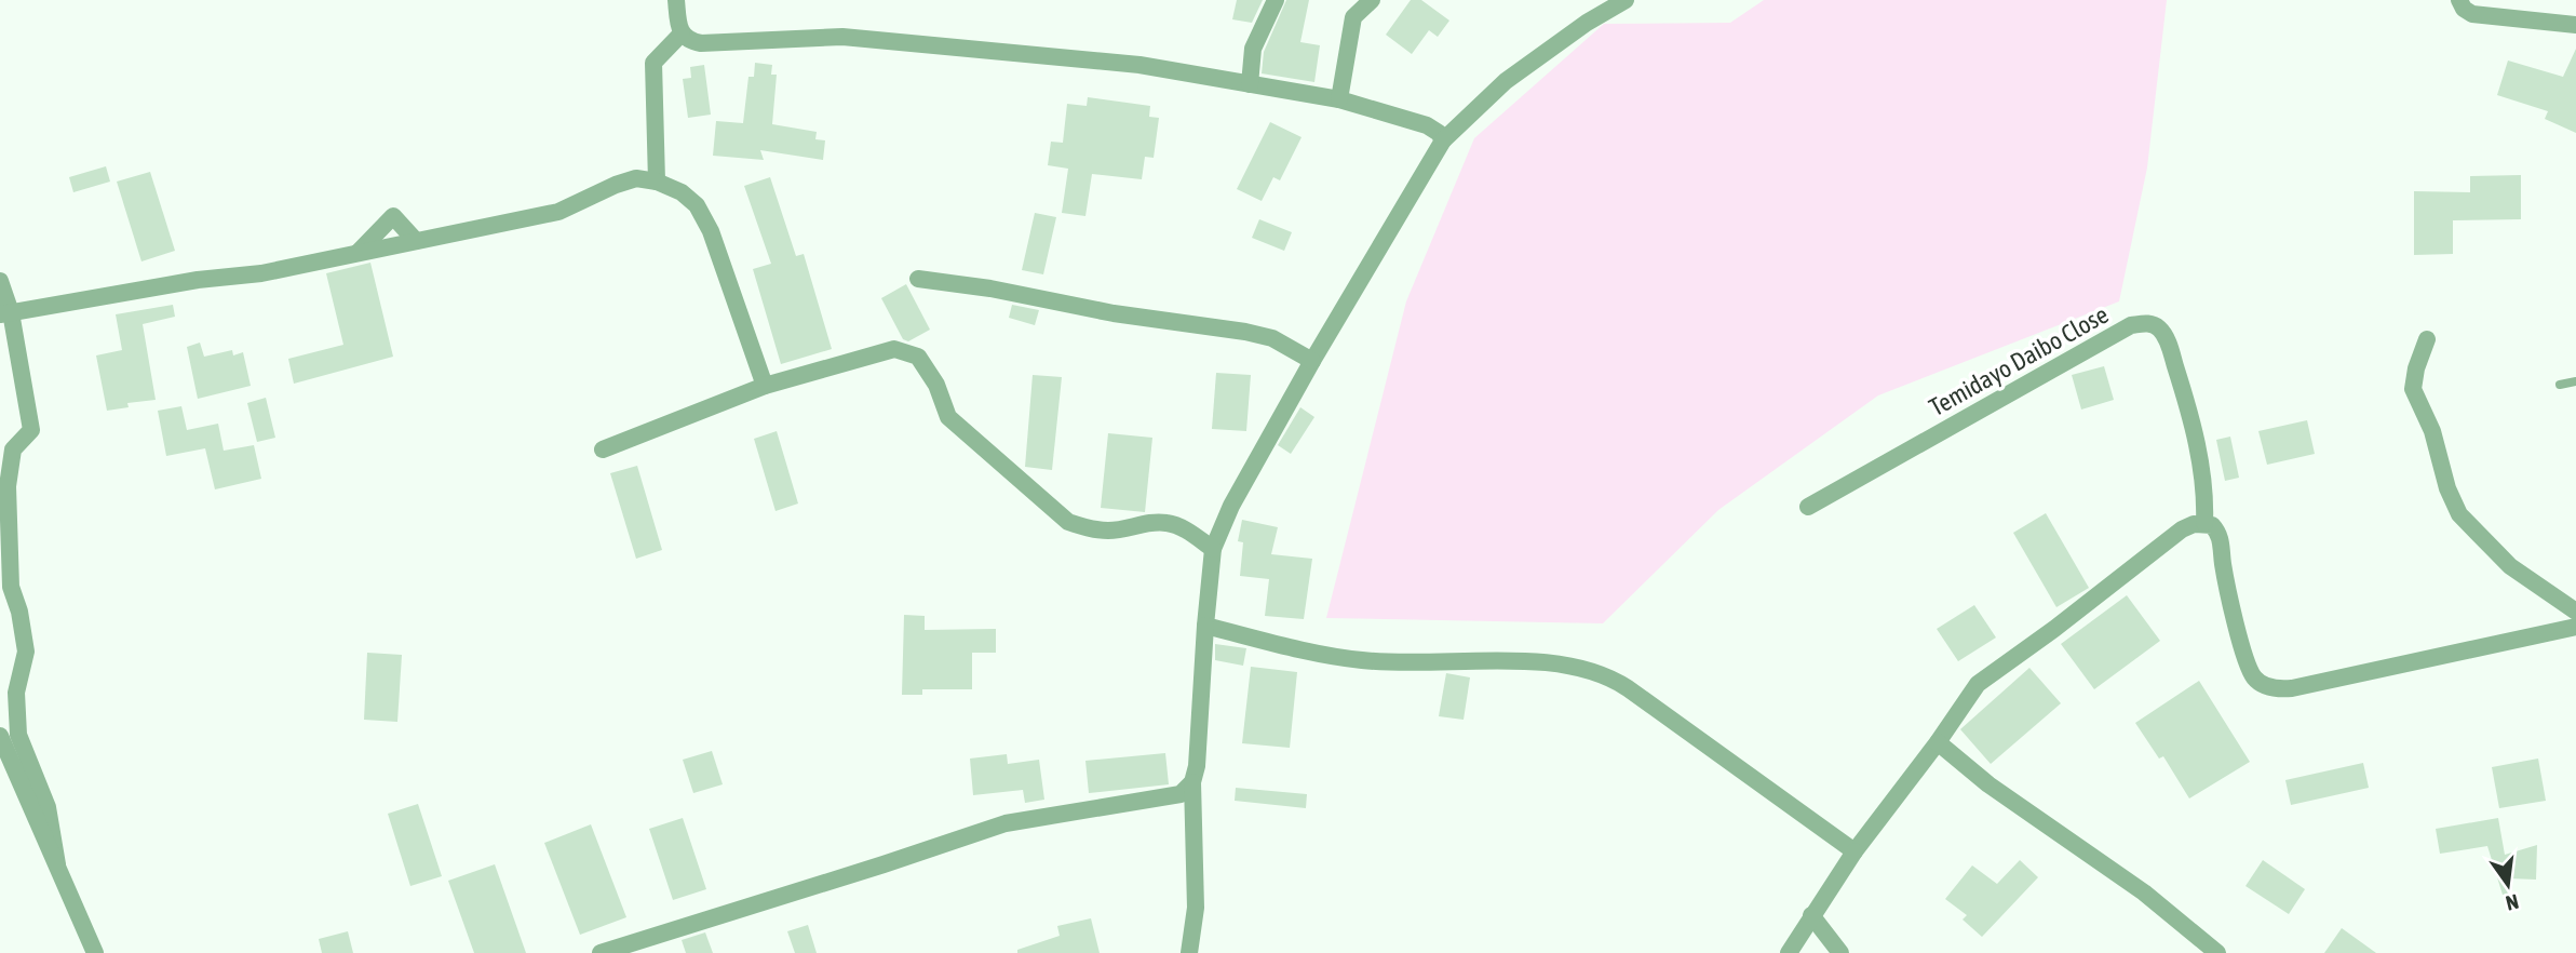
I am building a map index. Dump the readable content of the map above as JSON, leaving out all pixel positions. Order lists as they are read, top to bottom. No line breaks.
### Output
{"streets":{"street":["Temidayo Daibo Close"]},"north":"bottom"}
